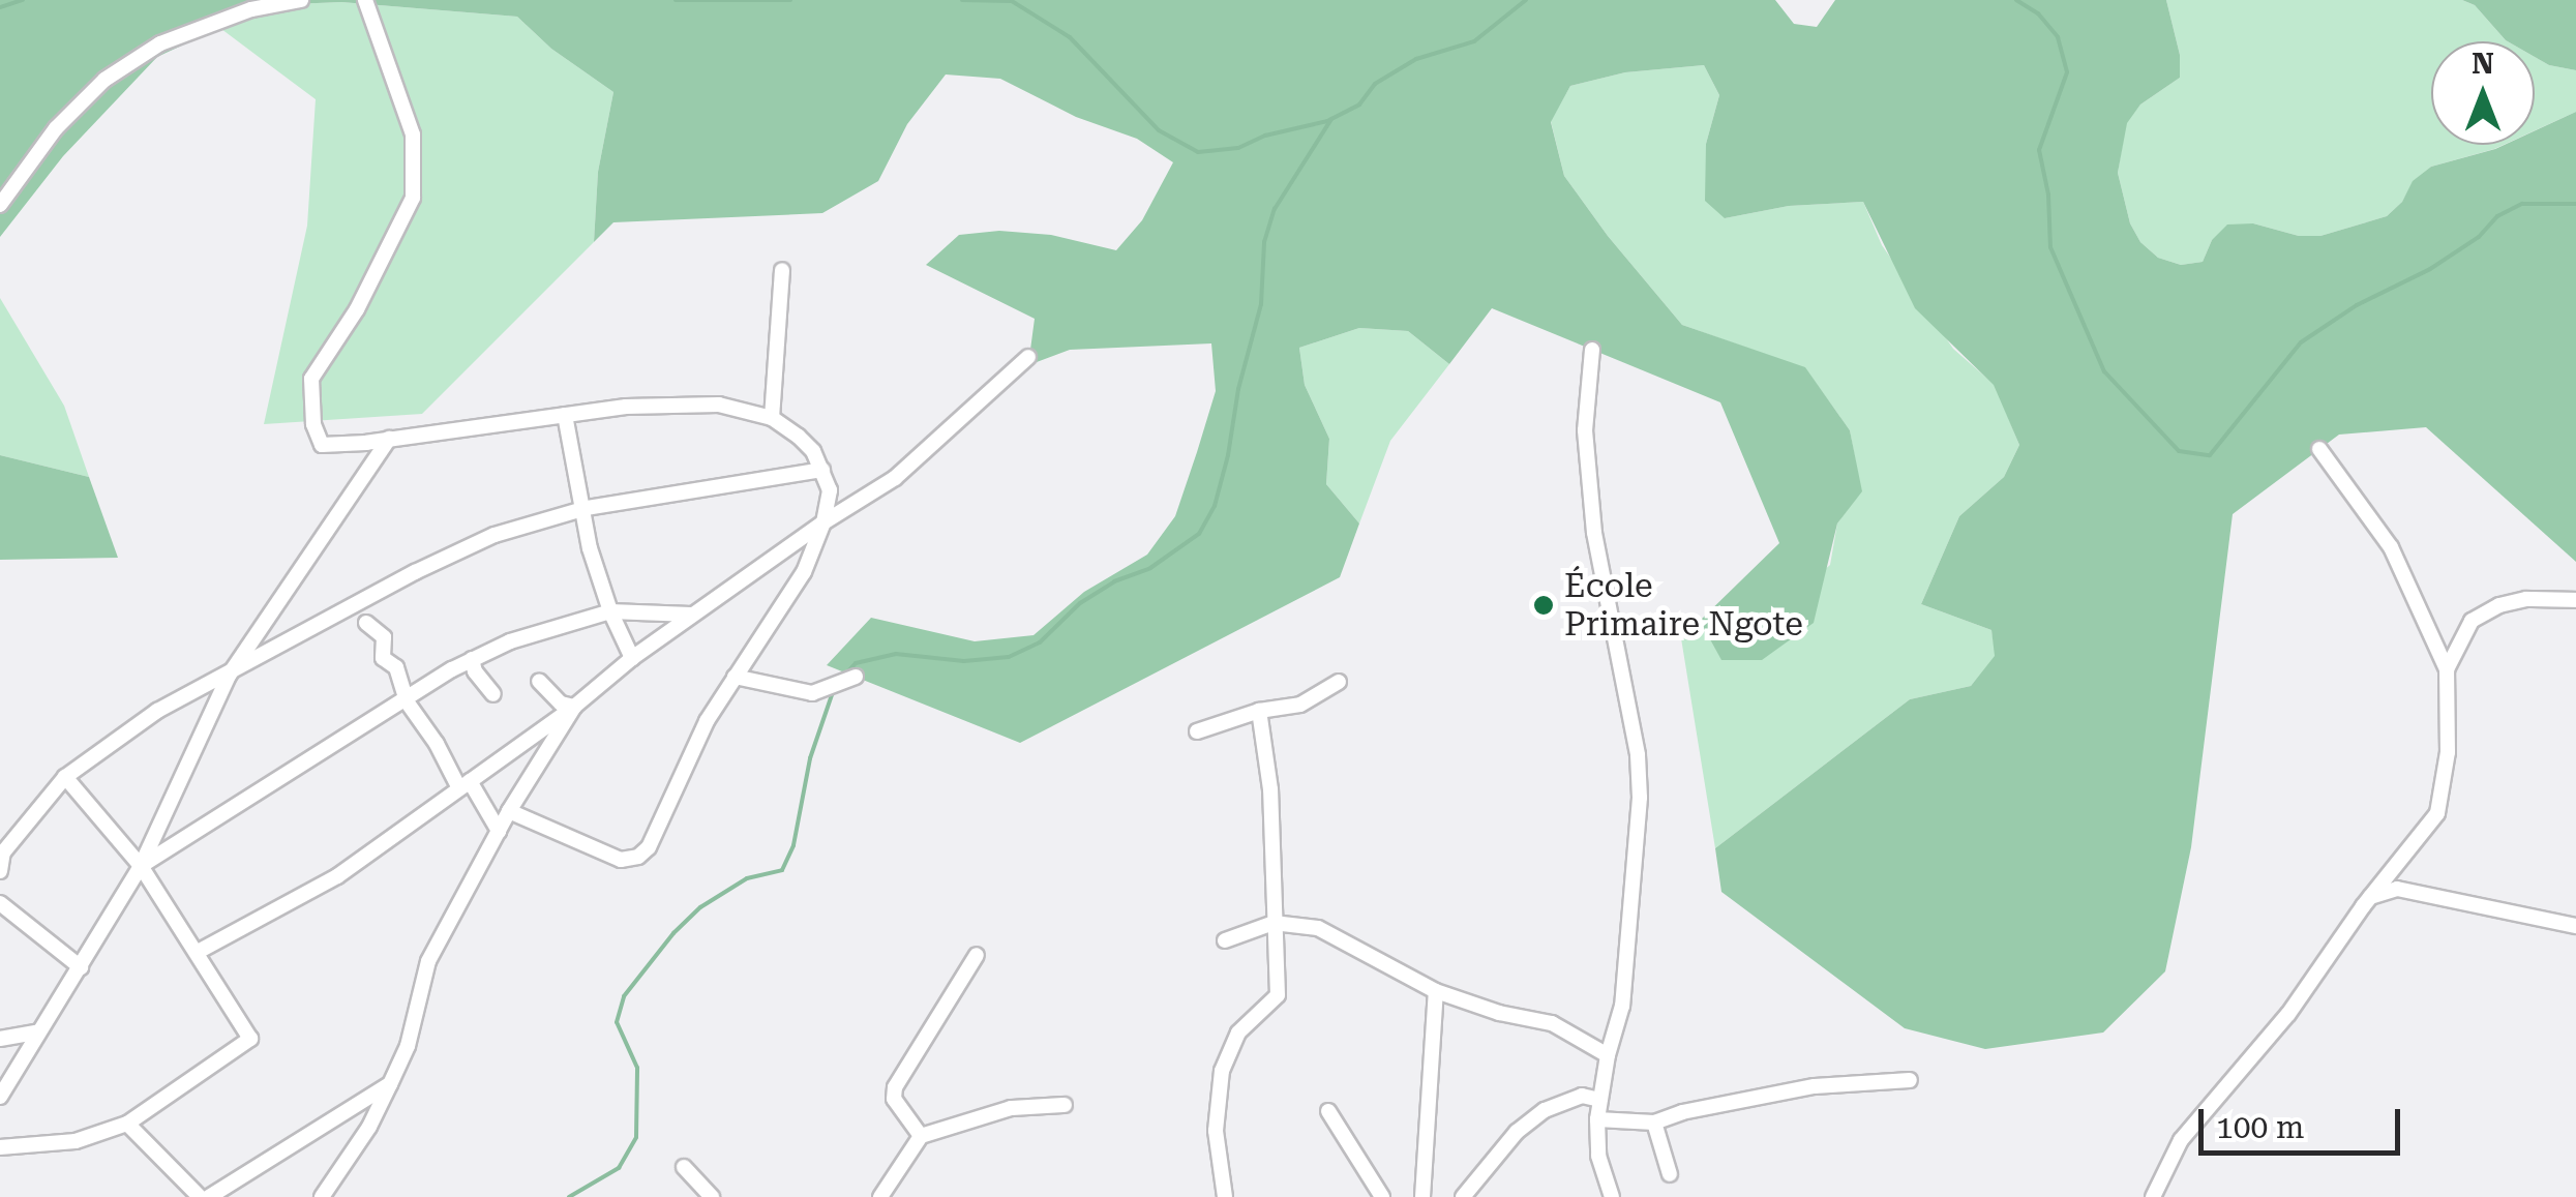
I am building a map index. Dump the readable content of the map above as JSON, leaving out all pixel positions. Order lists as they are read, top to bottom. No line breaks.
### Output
{"places":["École Primaire Ngote"],"scale_bar":"100 m","north":"top"}
